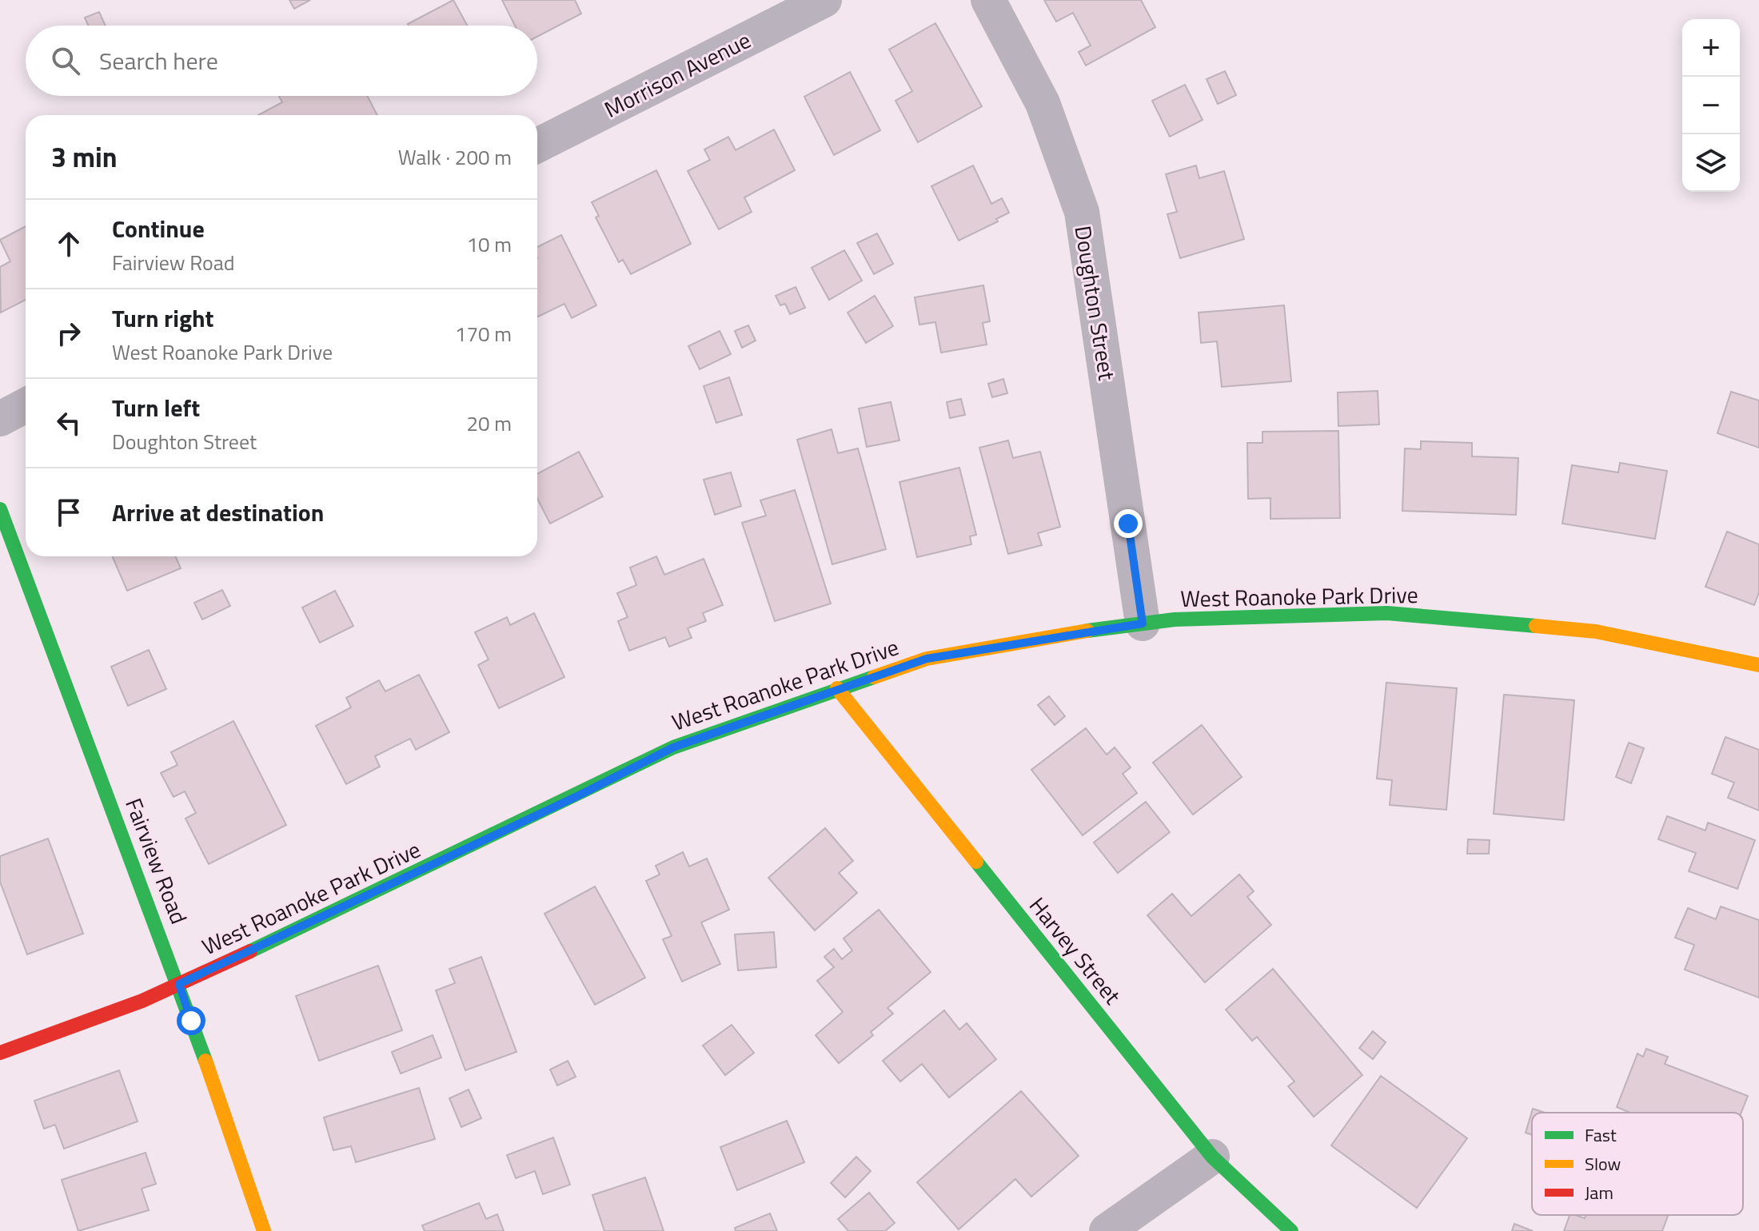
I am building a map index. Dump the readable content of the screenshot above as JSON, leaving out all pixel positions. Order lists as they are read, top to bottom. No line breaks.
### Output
{"streets":{"street":["Morrison Avenue","Doughton Street","West Roanoke Park Drive","Fairview Road","Harvey Street"]},"crossings":[["Doughton Street","West Roanoke Park Drive"],["West Roanoke Park Drive","Fairview Road"],["West Roanoke Park Drive","Harvey Street"]],"legend":["Fast","Slow","Jam"],"page":{"map_buttons":["+","−"],"search":"Search here","heading":["3 min","Walk · 200 m"],"list":[["Continue","Fairview Road","10 m"],["Turn right","West Roanoke Park Drive","170 m"],["Turn left","Doughton Street","20 m"],"Arrive at destination"]}}
